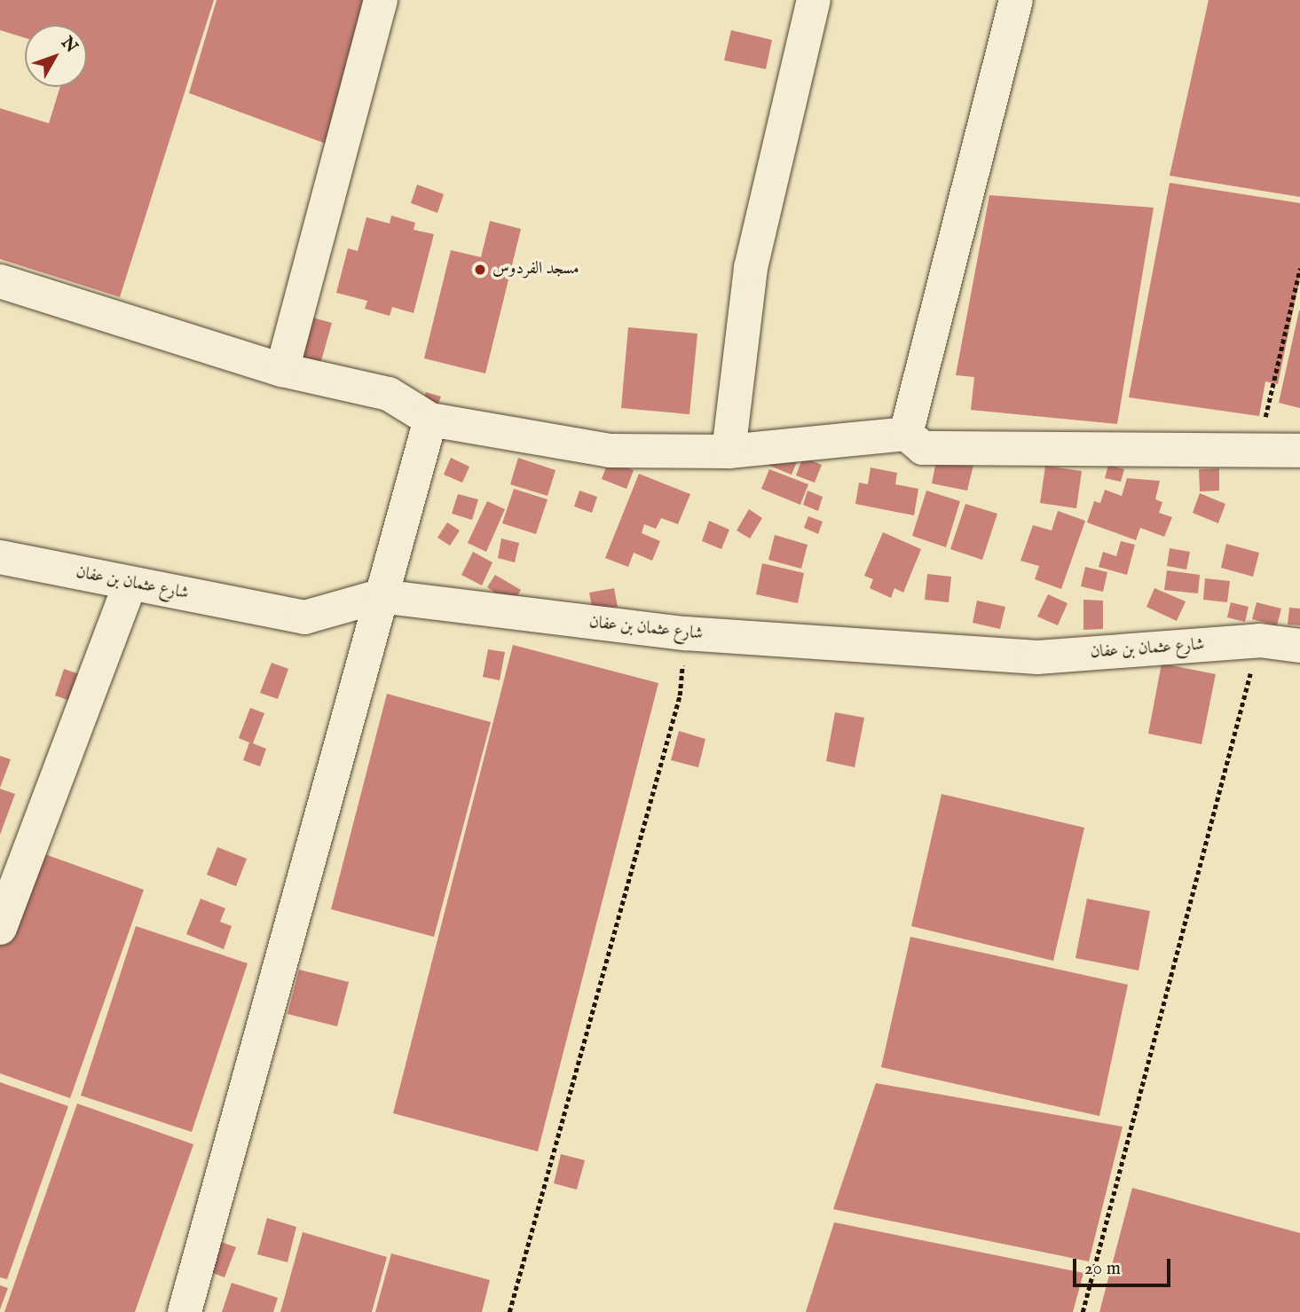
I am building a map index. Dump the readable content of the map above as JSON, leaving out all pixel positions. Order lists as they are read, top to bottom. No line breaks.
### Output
{"streets":{"street":["شارع عثمان بن عفان"]},"places":["مسجد الفردوس"],"scale_bar":"20 m","north":"top right"}
